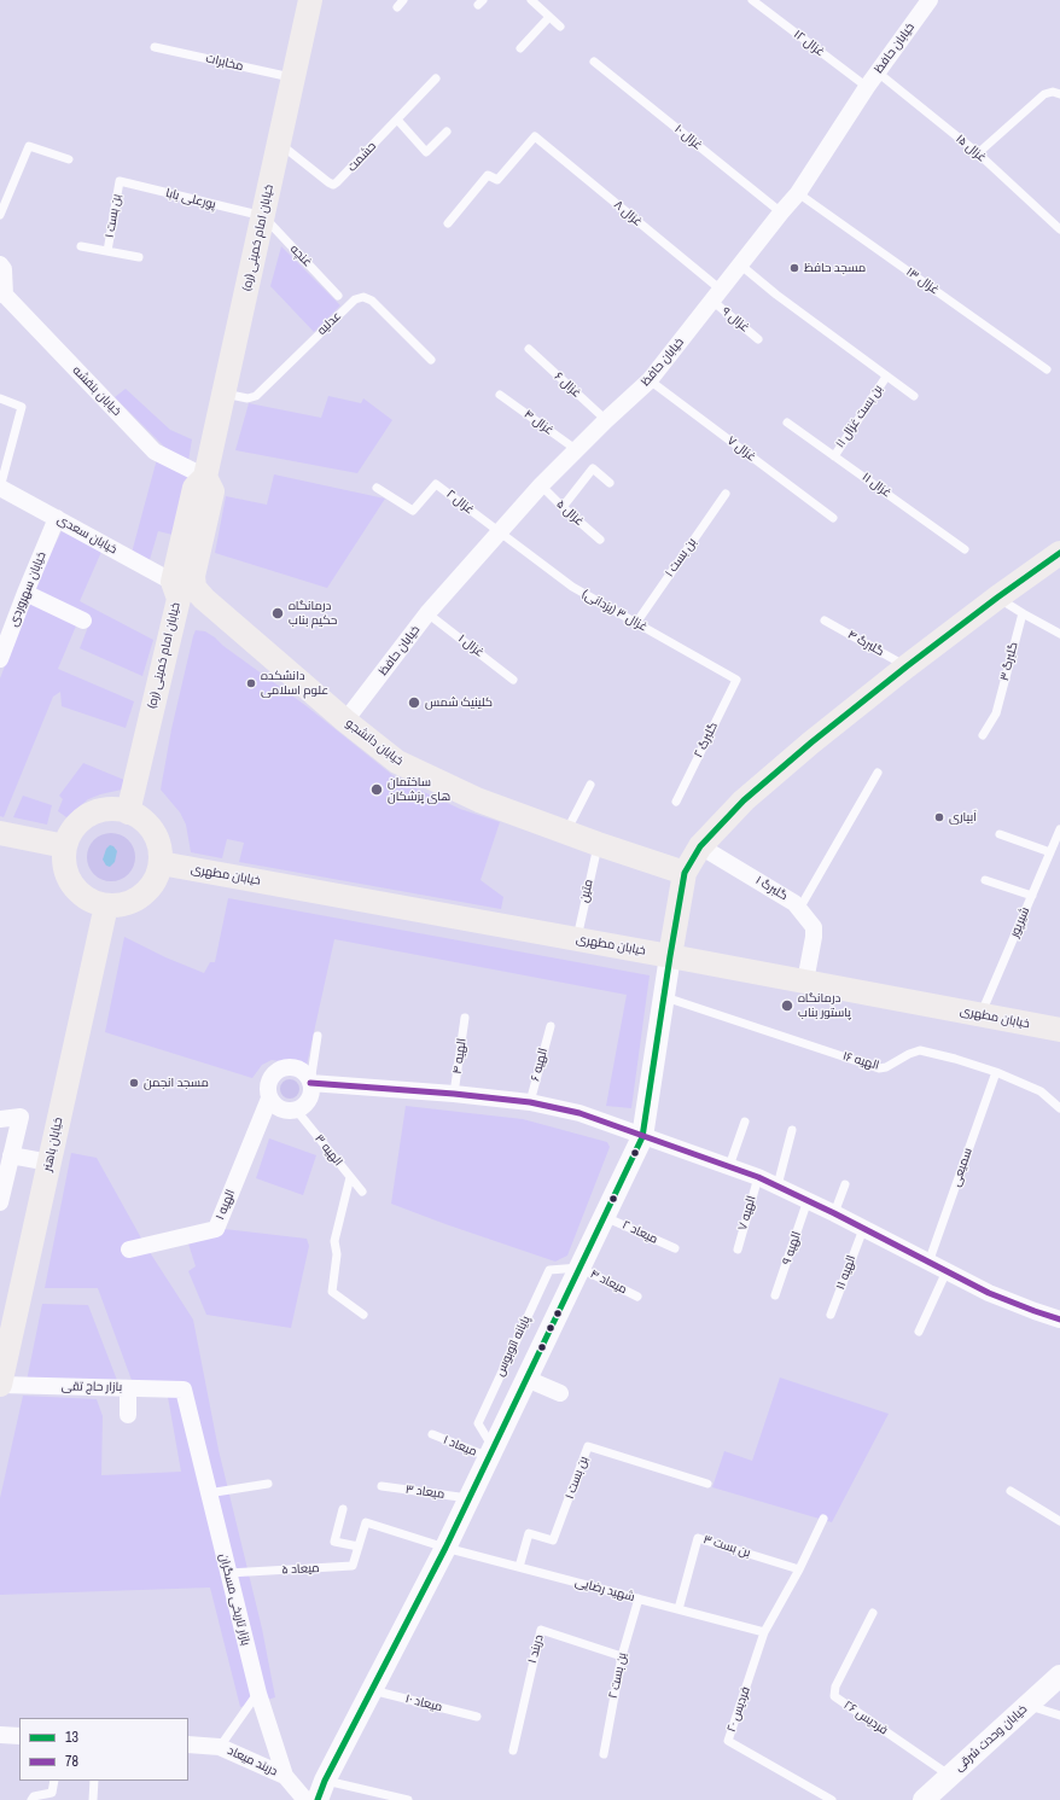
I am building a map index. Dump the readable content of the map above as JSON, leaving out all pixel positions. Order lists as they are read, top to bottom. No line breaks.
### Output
{"streets":{"main road":["خیابان امام خمینی (ره)","خیابان دانشجو","خیابان مطهری","خیابان باهنر"],"street":["خیابان حافظ","خیابان بنفشه","خیابان سعدی","خیابان سهروردی","گلبرگ ۱","الهیه ۱","بازار حاج تقی","بازار تاریخی مسگران","خیابان وحدت شرقی","دربند میعاد"],"lane":["غزال ۱۲","مخابرات","غزال ۱۰","غزال ۱۵","حشمت","پورعلی بابا","غزال ۸","بن بست ۱","غنچه","غزال ۱۳","غزال ۹","عدلیه","غزال ۶","بن بست غزال ۱۱","غزال ۴","غزال ۷","غزال ۱۱","غزال ۲","غزال ۵","غزال ۳ (یزدانی)","گلبرگ ۴","غزال ۱","گلبرگ ۳","گلبرگ ۲","متین","شیرپور","الهیه ۴","الهیه ۱۶","الهیه ۶","الهیه ۳","سمیعی","الهیه ۷","میعاد ۲","الهیه ۹","الهیه ۱۱","میعاد ۴","پایانه اتوبوس","میعاد ۱","میعاد ۳","بن بست ۳","میعاد ۵","شهید رضایی","دربند ۱","بن بست ۲","میعاد ۱۰","فردیس ۲۰","فردیس ۲۶"]},"crossings":[["غزال ۱۲","خیابان حافظ"],["خیابان حافظ","غزال ۱۰"],["خیابان حافظ","غزال ۱۵"],["خیابان حافظ","غزال ۸"],["خیابان حافظ","غزال ۱۳"],["خیابان حافظ","غزال ۹"],["خیابان حافظ","غزال ۶"],["خیابان حافظ","غزال ۴"],["خیابان حافظ","غزال ۷"],["خیابان حافظ","غزال ۲"],["خیابان حافظ","غزال ۵"],["خیابان حافظ","غزال ۳ (یزدانی)"],["خیابان حافظ","غزال ۱"],["خیابان حافظ","خیابان دانشجو"],["مخابرات","خیابان امام خمینی (ره)"],["حشمت","خیابان امام خمینی (ره)"],["پورعلی بابا","بن بست ۱"],["پورعلی بابا","خیابان امام خمینی (ره)"],["پورعلی بابا","غنچه"],["غزال ۸","غزال ۹"],["بن بست ۱","غزال ۳ (یزدانی)"],["بن بست ۱","شهید رضایی"],["خیابان امام خمینی (ره)","غنچه"],["خیابان امام خمینی (ره)","عدلیه"],["خیابان امام خمینی (ره)","خیابان بنفشه"],["خیابان امام خمینی (ره)","خیابان سعدی"],["خیابان امام خمینی (ره)","خیابان دانشجو"],["خیابان امام خمینی (ره)","خیابان مطهری"],["خیابان امام خمینی (ره)","خیابان باهنر"],["بن بست غزال ۱۱","غزال ۱۱"],["غزال ۲","غزال ۳ (یزدانی)"],["خیابان سعدی","خیابان سهروردی"],["خیابان سعدی","خیابان دانشجو"],["غزال ۳ (یزدانی)","گلبرگ ۲"],["خیابان دانشجو","متین"],["خیابان مطهری","گلبرگ ۱"],["خیابان مطهری","متین"],["خیابان مطهری","شیرپور"],["خیابان مطهری","خیابان باهنر"],["الهیه ۱۶","سمیعی"],["خیابان باهنر","بازار حاج تقی"],["الهیه ۳","الهیه ۱"],["میعاد ۴","پایانه اتوبوس"],["پایانه اتوبوس","میعاد ۱"],["بازار حاج تقی","بازار تاریخی مسگران"],["بن بست ۳","شهید رضایی"],["بن بست ۳","فردیس ۲۰"],["میعاد ۵","شهید رضایی"],["میعاد ۵","بازار تاریخی مسگران"],["شهید رضایی","بن بست ۲"],["شهید رضایی","فردیس ۲۰"],["بازار تاریخی مسگران","دربند میعاد"],["دربند ۱","بن بست ۲"],["فردیس ۲۶","خیابان وحدت شرقی"]],"places":["مسجد حافظ","درمانگاه حکیم بناب","دانشکده علوم اسلامی","کلینیک شمس","ساختمان های پزشکان","آبیاری","درمانگاه پاستور بناب","مسجد انجمن"],"lines":["transit line 13","transit line 78"],"legend":["13","78"]}
